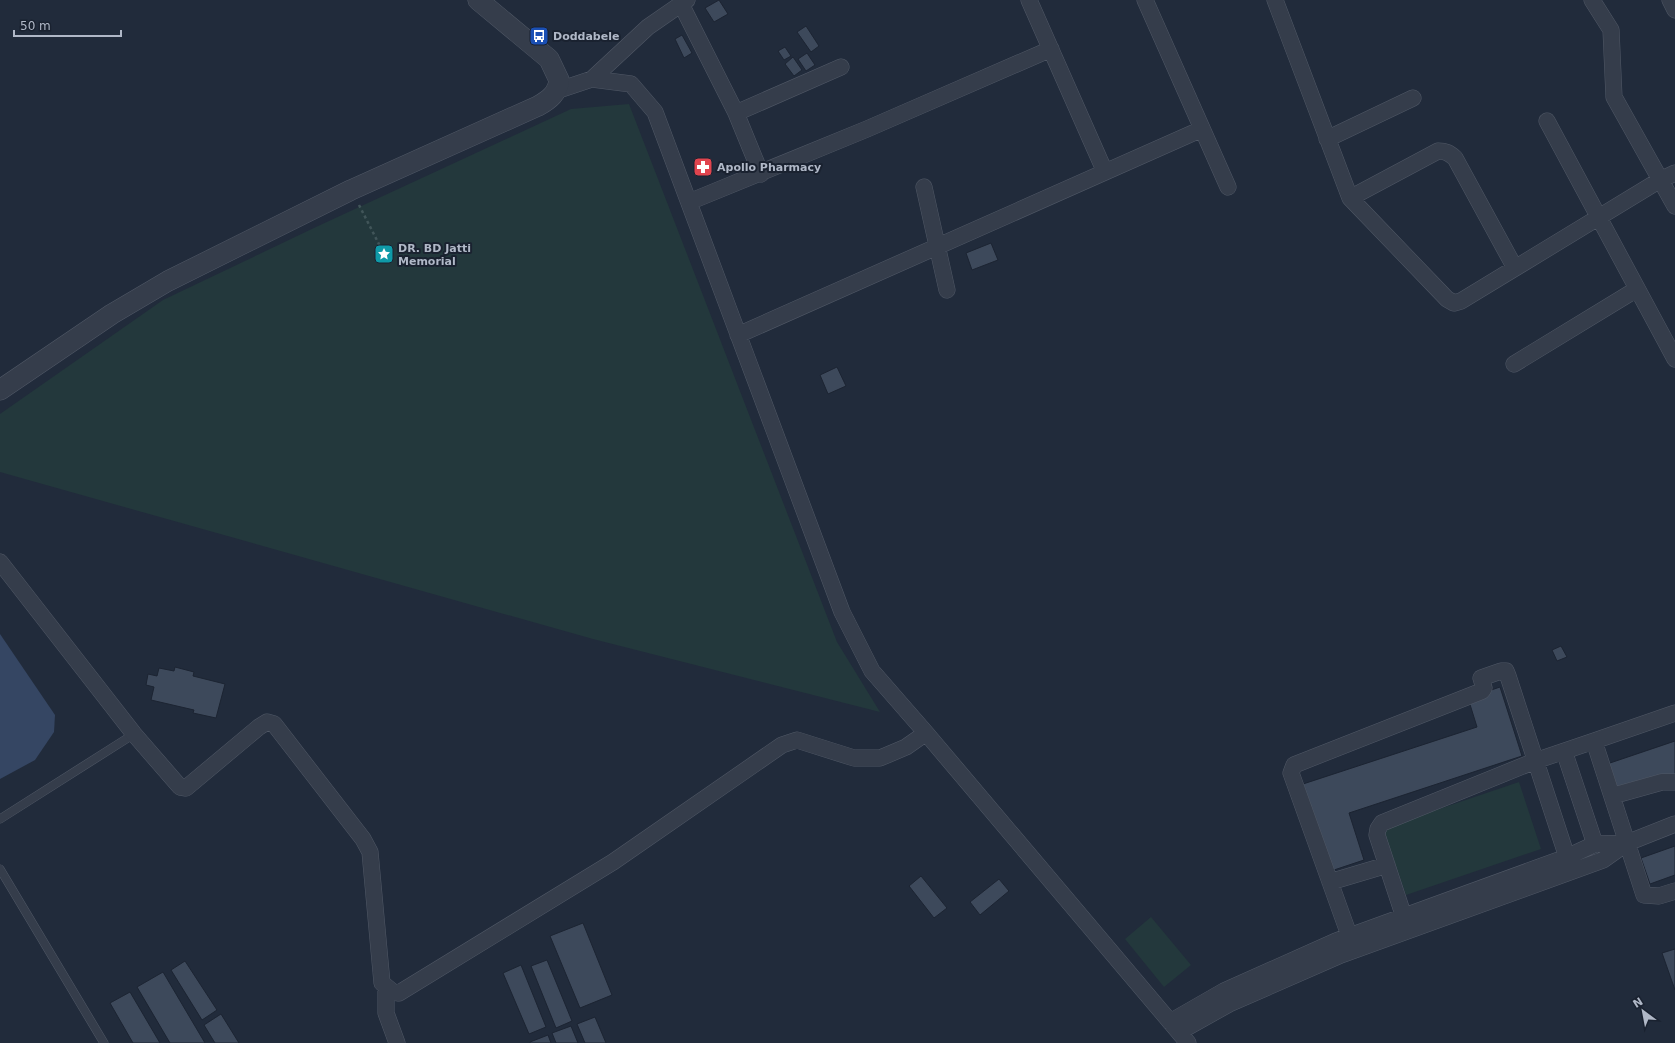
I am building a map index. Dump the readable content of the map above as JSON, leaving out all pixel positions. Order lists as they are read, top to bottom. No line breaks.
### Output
{"places":{"bus stop":["Doddabele"],"pharmacy":["Apollo Pharmacy"],"place":["DR. BD Jatti Memorial"]},"scale_bar":"50 m","north":"top left"}
